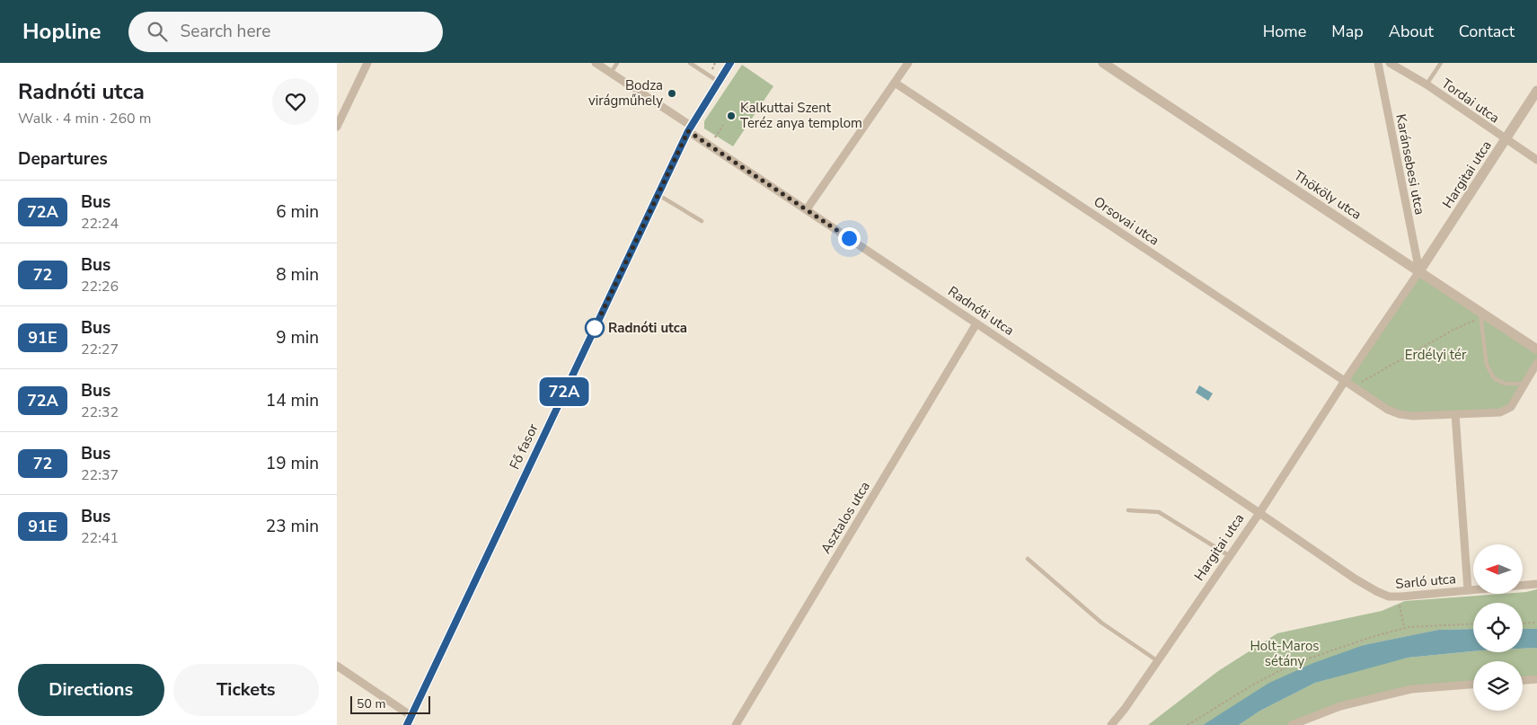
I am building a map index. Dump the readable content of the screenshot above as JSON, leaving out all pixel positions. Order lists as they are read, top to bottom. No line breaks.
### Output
{"streets":{"street":["Tordai utca","Karánsebesi utca","Hargitai utca","Thököly utca","Orsovai utca","Radnóti utca","Fő fasor","Asztalos utca","Sarló utca"]},"crossings":[["Tordai utca","Hargitai utca"],["Karánsebesi utca","Hargitai utca"],["Karánsebesi utca","Thököly utca"],["Hargitai utca","Thököly utca"],["Hargitai utca","Orsovai utca"],["Hargitai utca","Radnóti utca"],["Hargitai utca","Sarló utca"],["Radnóti utca","Fő fasor"],["Radnóti utca","Asztalos utca"],["Radnóti utca","Sarló utca"]],"parks":["Erdélyi tér","Holt-Maros sétány"],"places":["Bodza virágműhely","Kalkuttai Szent Teréz anya templom","Radnóti utca"],"lines":["bus line 72A"],"scale_bar":"50 m","north":"left","page":{"header":"Hopline","search":"Search here","nav":["Home","Map","About","Contact"],"heading":[["Radnóti utca","Walk · 4 min · 260 m"],"Departures"],"on_map":"72A","list":[{"mark":"72A","name":"Bus","note":"22:24","value":"6 min"},{"mark":"72","name":"Bus","note":"22:26","value":"8 min"},{"mark":"91E","name":"Bus","note":"22:27","value":"9 min"},{"mark":"72A","name":"Bus","note":"22:32","value":"14 min"},{"mark":"72","name":"Bus","note":"22:37","value":"19 min"},{"mark":"91E","name":"Bus","note":"22:41","value":"23 min"}],"buttons":["Directions","Tickets"],"scale":"50 m"}}
